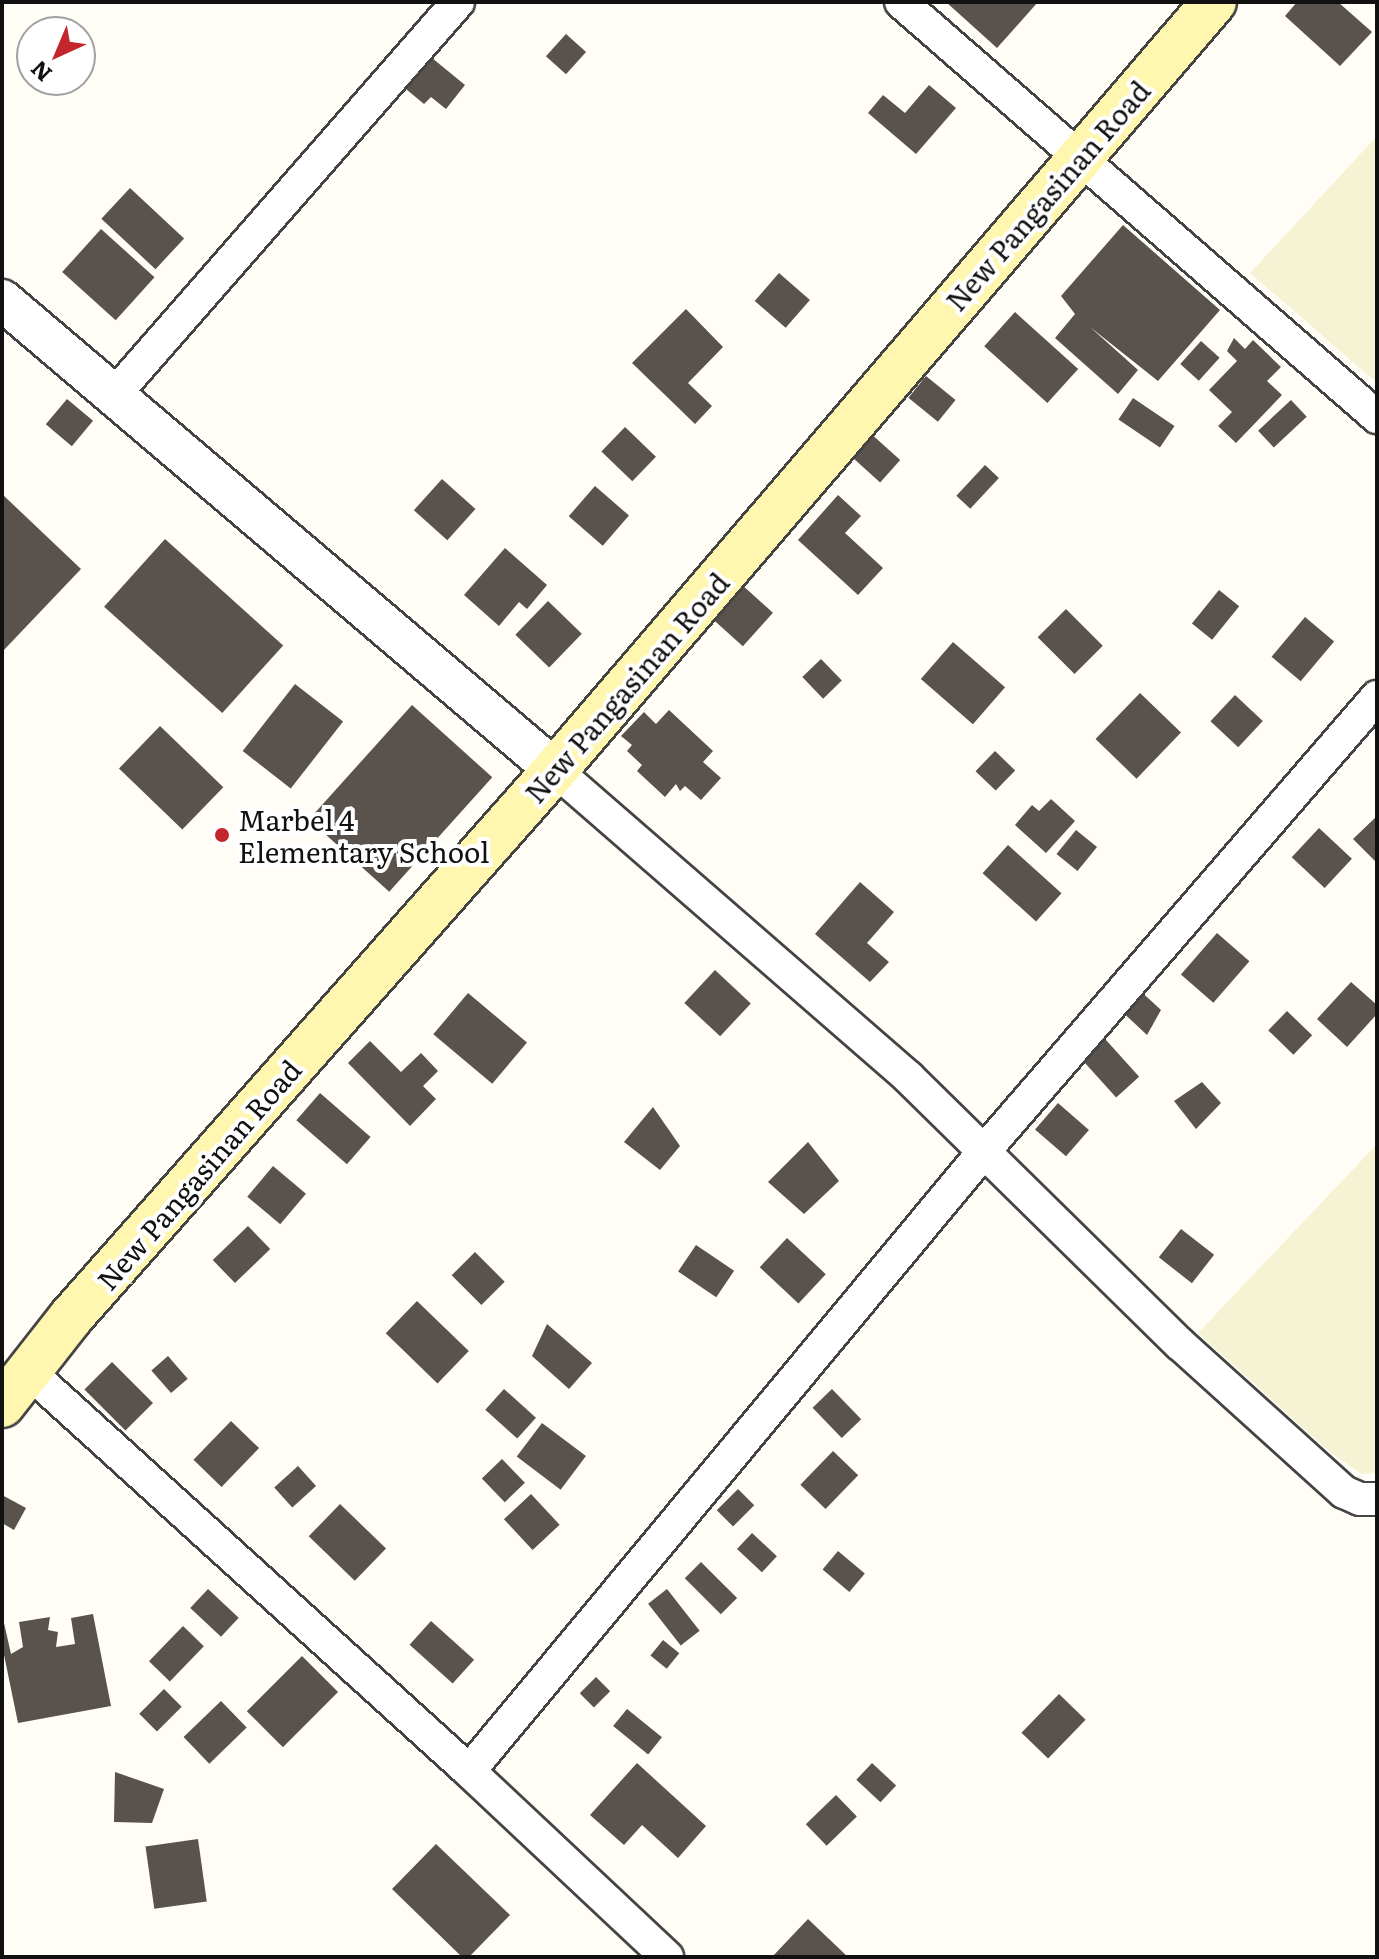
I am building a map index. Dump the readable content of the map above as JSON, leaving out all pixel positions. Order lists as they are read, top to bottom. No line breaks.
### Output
{"streets":{"main road":["New Pangasinan Road"]},"places":["Marbel 4 Elementary School"],"north":"bottom left"}
